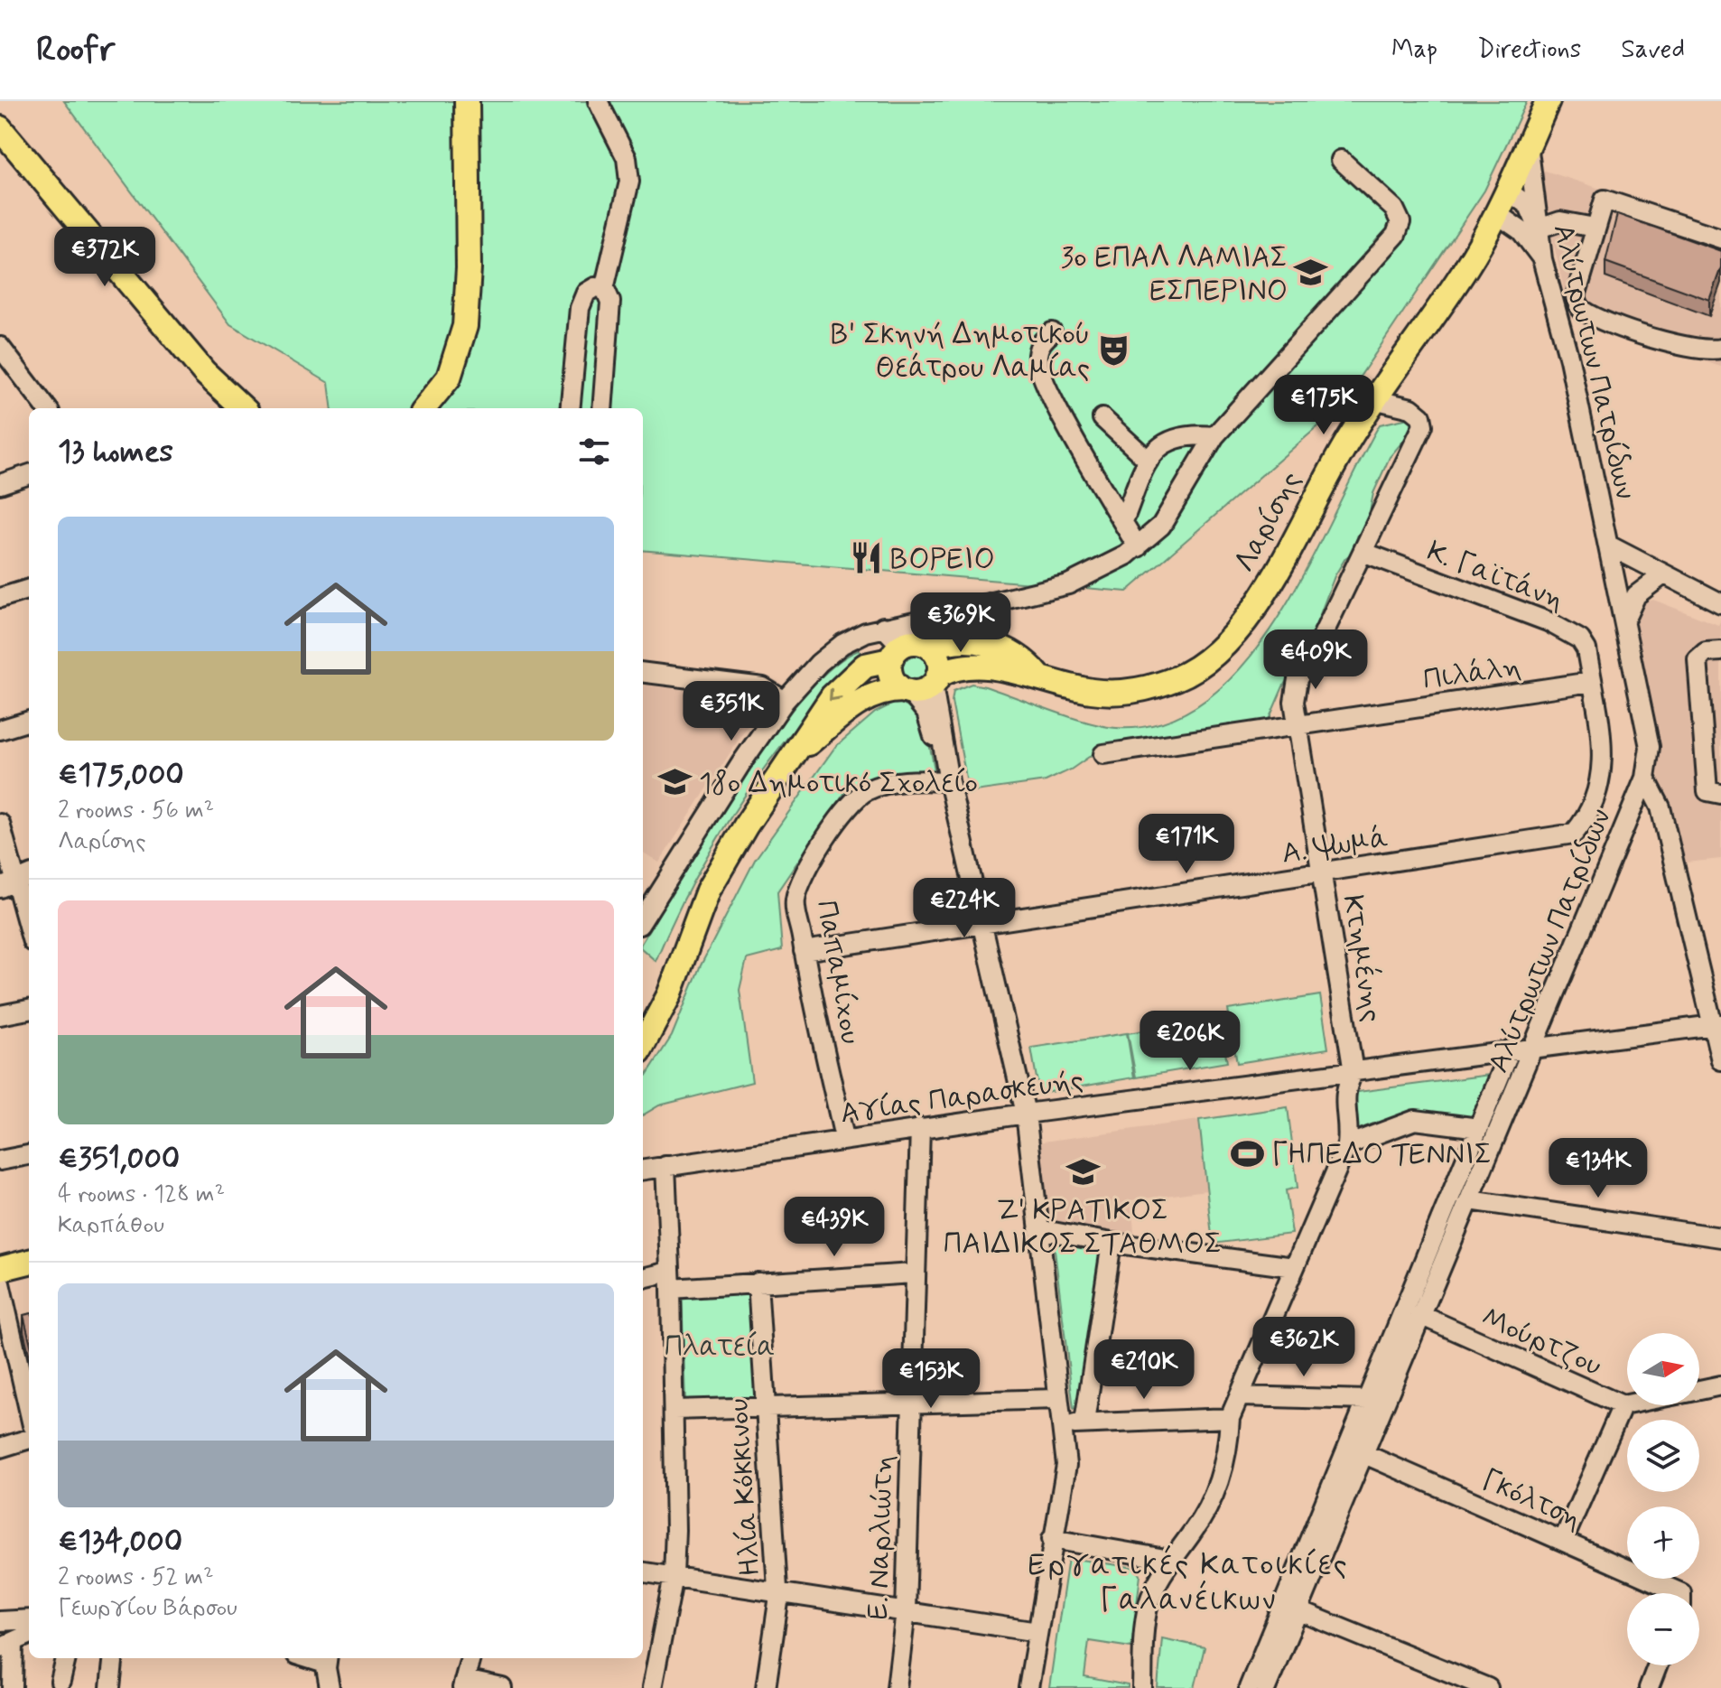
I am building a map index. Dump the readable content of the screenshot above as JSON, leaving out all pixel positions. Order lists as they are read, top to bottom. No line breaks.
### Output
{"streets":{"main road":["Λαρίσης"],"street":["Αλύτρωτων Πατρίδων","Κ. Γαϊτάνη","Πιλάλη","Α. Ψωμά","Κτημένης","Παπαμίχου","Αγίας Παρασκευής","Μούρτζου","Ηλία Κόκκινου","Γκόλτση","Ε. Ναρλιώτη"]},"crossings":[["Αλύτρωτων Πατρίδων","Λαρίσης"],["Αλύτρωτων Πατρίδων","Αγίας Παρασκευής"],["Αλύτρωτων Πατρίδων","Μούρτζου"],["Αλύτρωτων Πατρίδων","Γκόλτση"],["Λαρίσης","Κτημένης"],["Κ. Γαϊτάνη","Πιλάλη"],["Κ. Γαϊτάνη","Α. Ψωμά"],["Κ. Γαϊτάνη","Κτημένης"],["Πιλάλη","Κτημένης"],["Α. Ψωμά","Κτημένης"],["Α. Ψωμά","Παπαμίχου"],["Κτημένης","Αγίας Παρασκευής"],["Παπαμίχου","Αγίας Παρασκευής"],["Αγίας Παρασκευής","Ε. Ναρλιώτη"]],"districts":["Εργατικές Κατοικίες Γαλανέικων"],"parks":["Πλατεία"],"places":{"school or university":["3ο ΕΠΑΛ ΛΑΜΙΑΣ ΕΣΠΕΡΙΝΟ","18ο Δημοτικό Σχολείο","Ζ' ΚΡΑΤΙΚΟΣ ΠΑΙΔΙΚΟΣ ΣΤΑΘΜΟΣ"],"theatre":["Β' Σκηνή Δημοτικού Θεάτρου Λαμίας"],"restaurant":["ΒΟΡΕΙΟ"],"sports":["ΓΗΠΕΔΟ ΤΕΝΝΙΣ"]},"north":"right","page":{"header":"Roofr","nav":["Map","Directions","Saved"],"price":["€372K","€175K","€369K","€409K","€351K","€171K","€224K","€206K","€134K","€439K","€362K","€210K","€153K"],"heading":"13 homes","list":[{"name":"€175,000","note":"2 rooms · 56 m² · Λαρίσης"},{"name":"€351,000","note":"4 rooms · 128 m² · Καρπάθου"},{"name":"€134,000","note":"2 rooms · 52 m² · Γεωργίου Βάρσου"}],"map_buttons":["+","−"]}}
